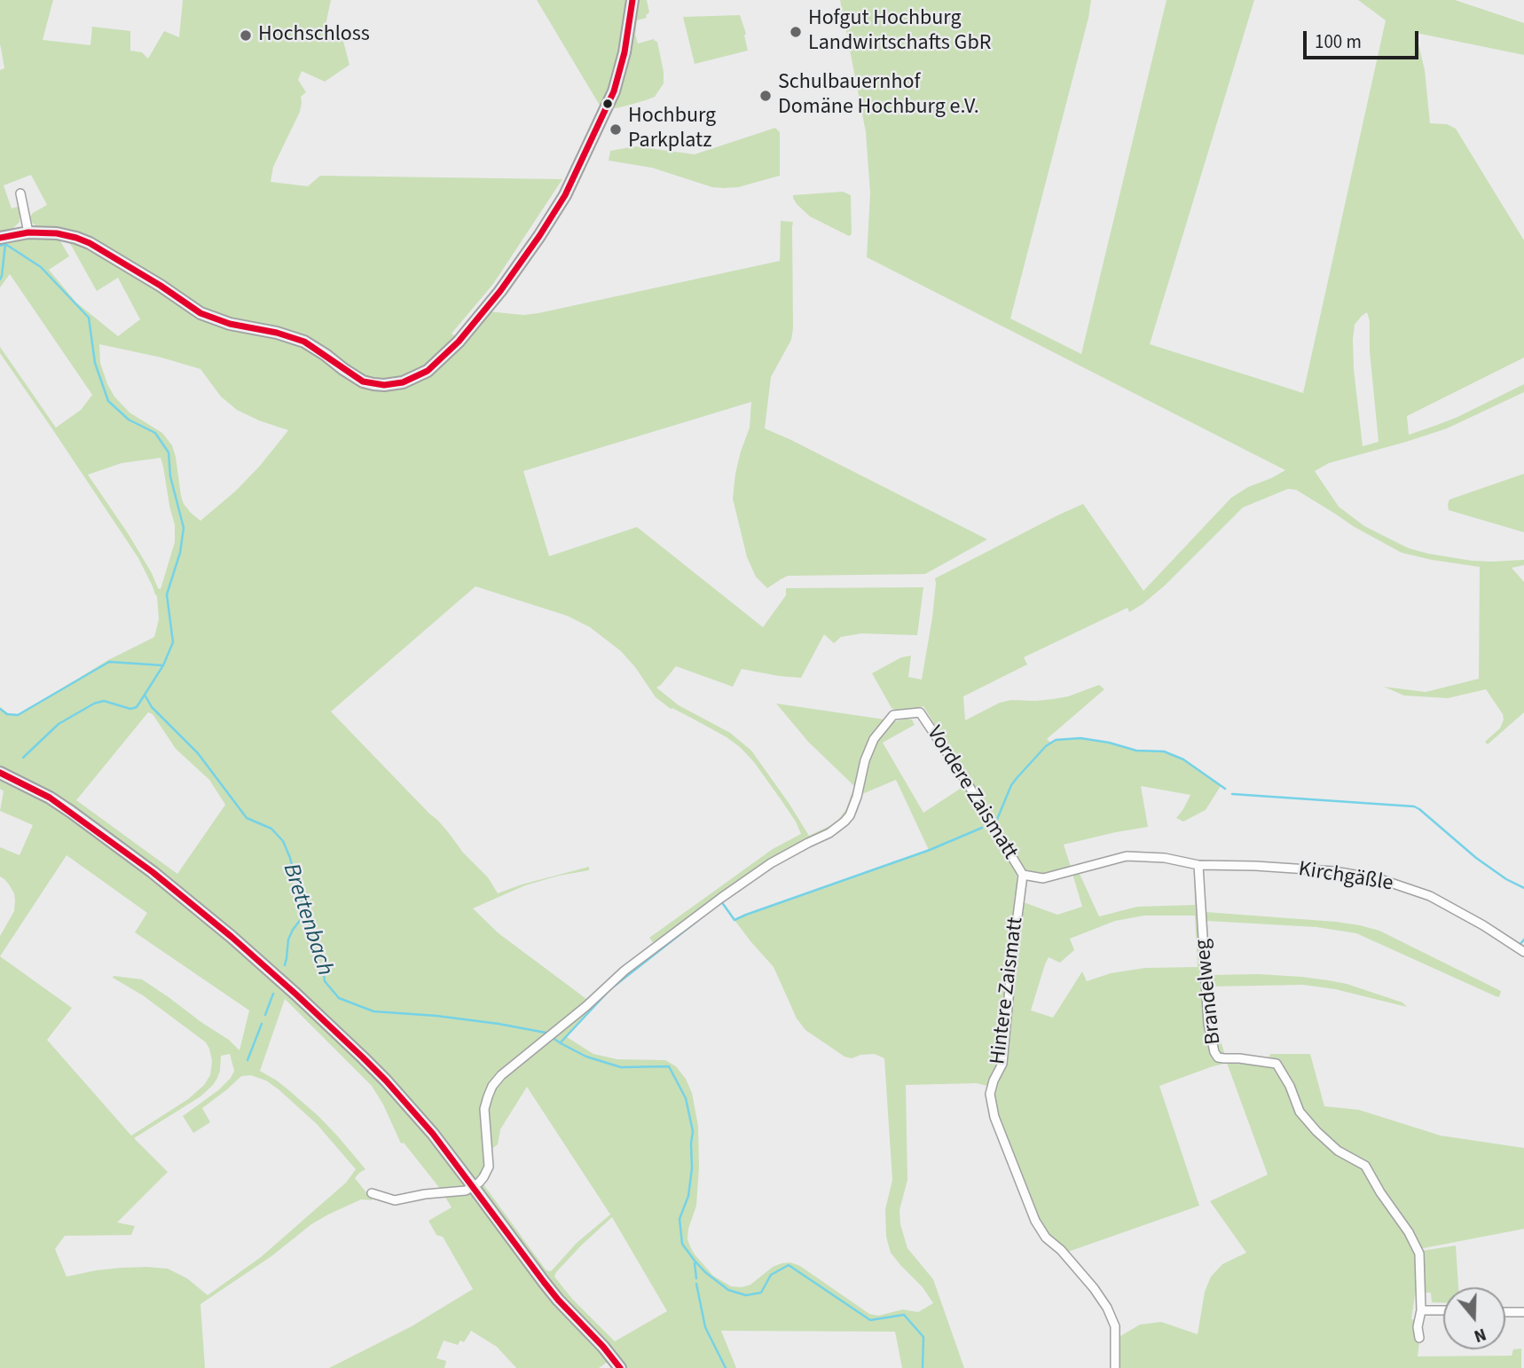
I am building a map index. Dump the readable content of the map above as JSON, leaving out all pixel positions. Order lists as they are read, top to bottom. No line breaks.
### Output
{"streets":{"street":["Vordere Zaismatt","Kirchgäßle","Hintere Zaismatt","Brandelweg"]},"crossings":[["Vordere Zaismatt","Kirchgäßle"],["Vordere Zaismatt","Hintere Zaismatt"],["Vordere Zaismatt","Brandelweg"]],"water":["Brettenbach"],"places":["Hofgut Hochburg Landwirtschafts GbR","Hochschloss","Schulbauernhof Domäne Hochburg e.V.","Hochburg Parkplatz"],"scale_bar":"100 m","north":"bottom"}
